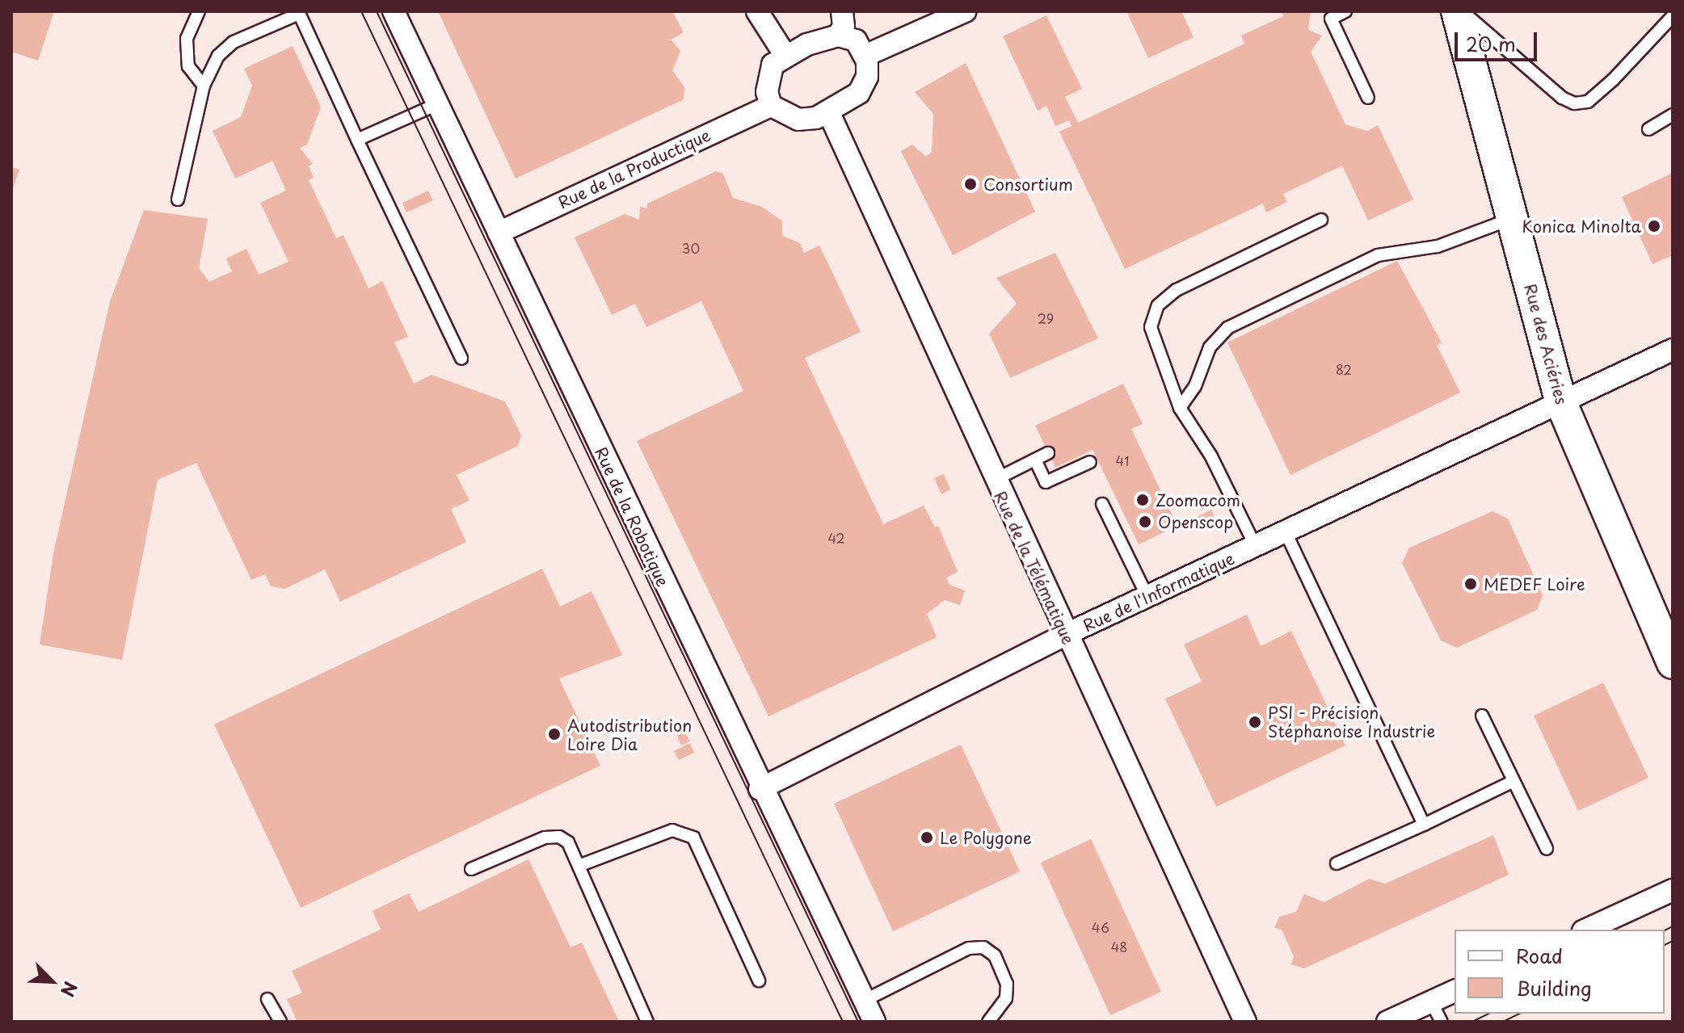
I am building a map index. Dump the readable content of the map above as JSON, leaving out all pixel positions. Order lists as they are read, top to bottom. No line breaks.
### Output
{"streets":{"street":["Rue de la Productique","Rue des Aciéries","Rue de la Robotique","Rue de la Télématique","Rue de l'Informatique"]},"crossings":[["Rue de la Productique","Rue de la Robotique"],["Rue de la Productique","Rue de la Télématique"],["Rue des Aciéries","Rue de l'Informatique"],["Rue de la Robotique","Rue de l'Informatique"],["Rue de la Télématique","Rue de l'Informatique"]],"places":["Consortium","Konica Minolta","Zoomacom","Openscop","MEDEF Loire","PSI - Précision Stéphanoise Industrie","Autodistribution Loire Dia","Le Polygone"],"house_numbers":["30","29","82","41","42","46","48"],"legend":["Road","Building"],"scale_bar":"20 m","north":"bottom right"}
